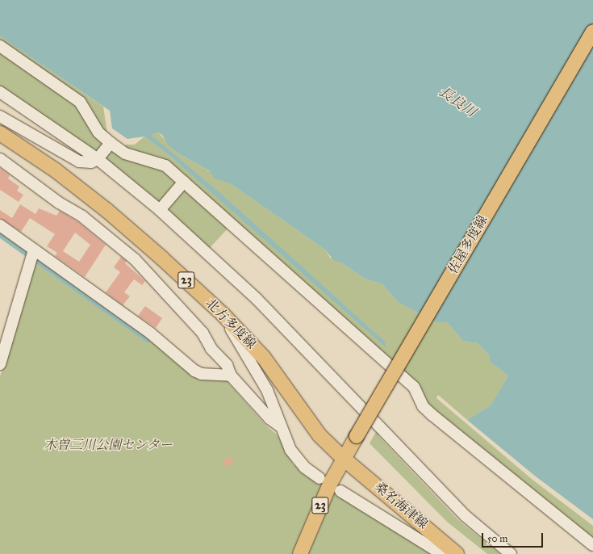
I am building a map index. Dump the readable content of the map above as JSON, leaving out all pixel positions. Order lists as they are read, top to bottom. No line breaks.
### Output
{"streets":{"main road":["佐屋多度線","23","北方多度線","桑名海津線"]},"crossings":[["佐屋多度線","23"],["佐屋多度線","北方多度線"],["佐屋多度線","桑名海津線"],["23","北方多度線"],["23","桑名海津線"],["北方多度線","桑名海津線"]],"water":["長良川"],"parks":["木曽三川公園センター"],"scale_bar":"50 m"}
